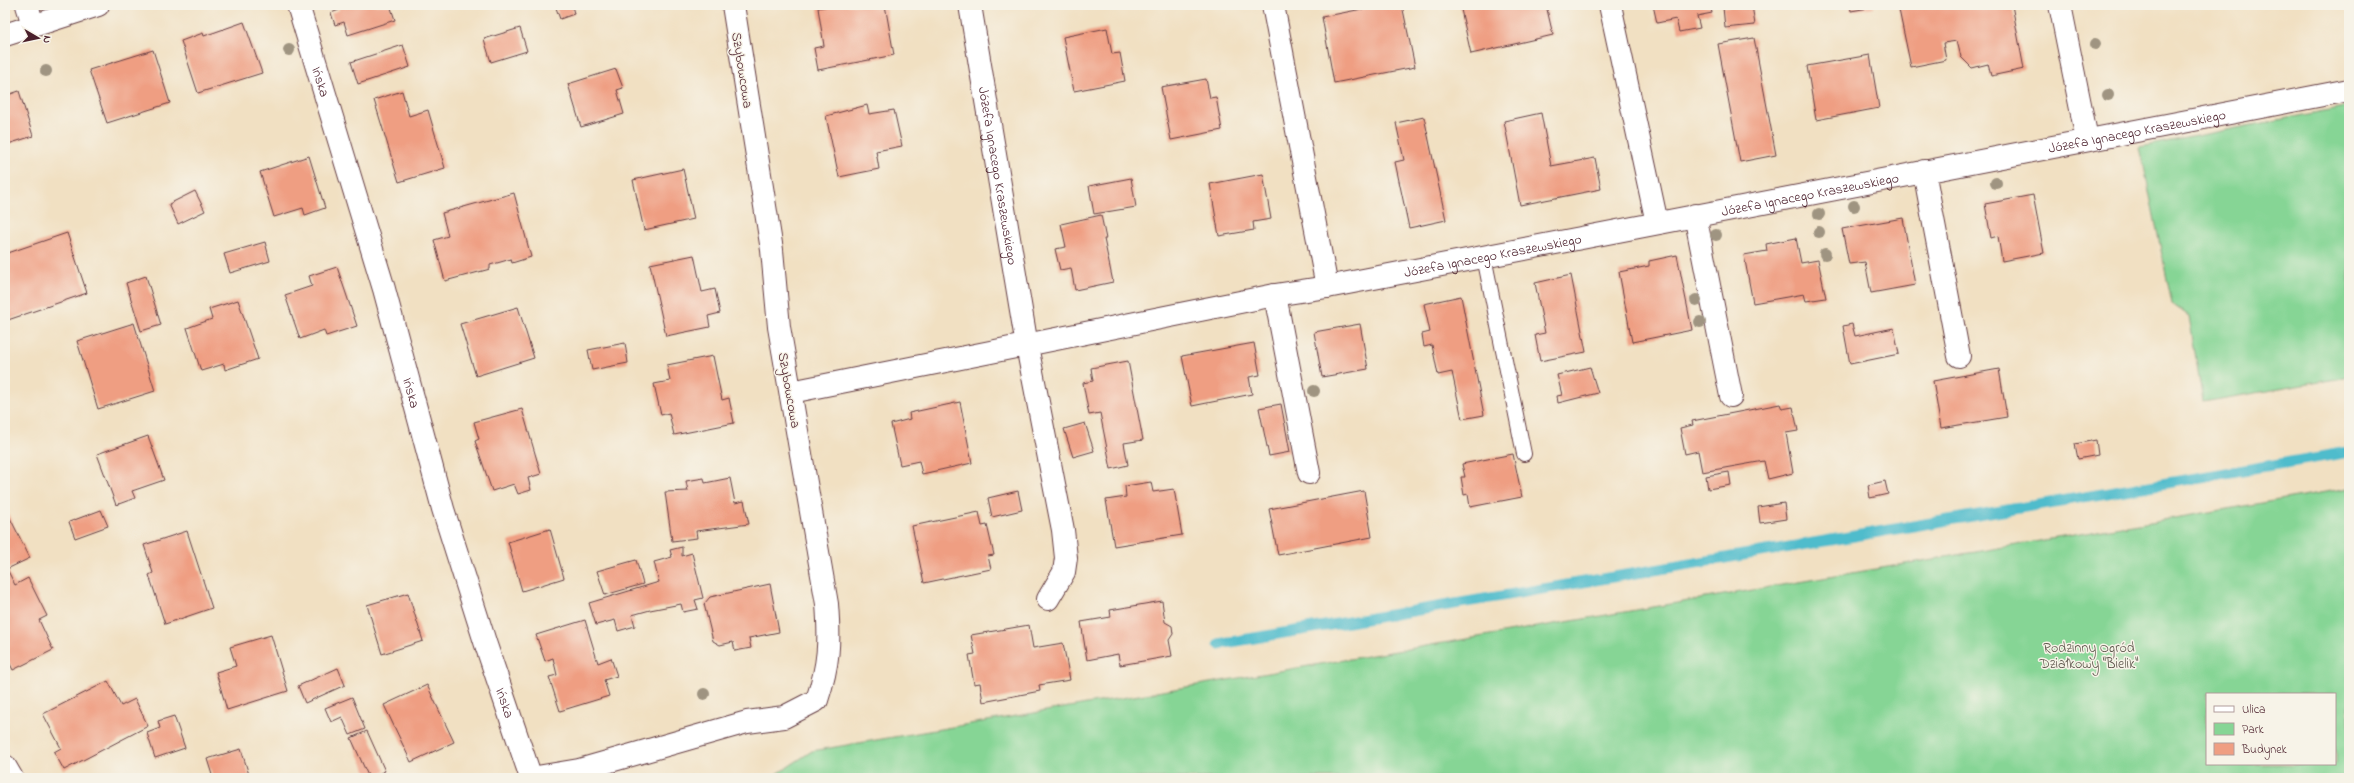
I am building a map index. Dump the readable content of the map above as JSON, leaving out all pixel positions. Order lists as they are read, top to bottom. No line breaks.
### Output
{"streets":{"street":["Szybowcowa","Ińska","Józefa Ignacego Kraszewskiego"]},"crossings":[["Szybowcowa","Ińska"],["Szybowcowa","Józefa Ignacego Kraszewskiego"]],"parks":["Rodzinny Ogród Działkowy \"Bielik\""],"legend":["Ulica","Park","Budynek"],"north":"right"}
